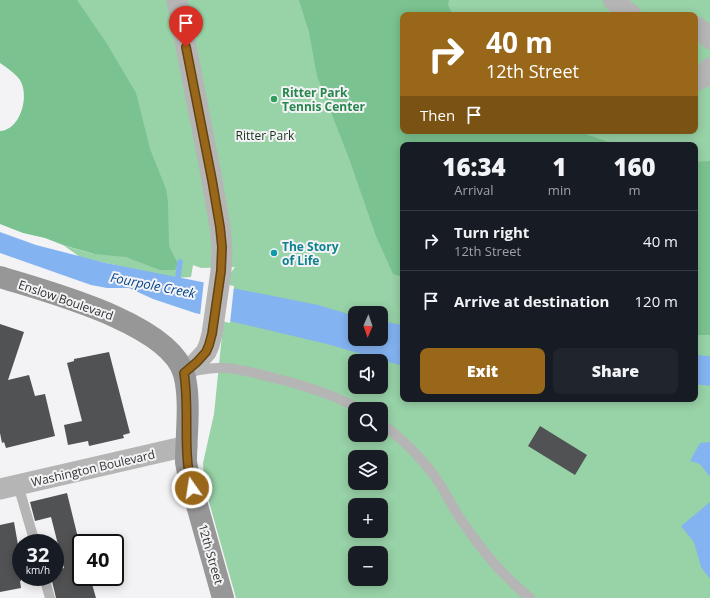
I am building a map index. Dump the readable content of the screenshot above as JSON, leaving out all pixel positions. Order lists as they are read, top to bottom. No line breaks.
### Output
{"streets":{"street":["Enslow Boulevard","Washington Boulevard","12th Street"]},"crossings":[["Enslow Boulevard","12th Street"],["Washington Boulevard","12th Street"]],"water":["Fourpole Creek"],"parks":["Ritter Park"],"places":["Ritter Park Tennis Center","The Story of Life"],"north":"bottom","page":{"turn":["40 m","12th Street"],"then":"Then","eta":["16:34","Arrival","1","min","160","m"],"list":[{"name":"Turn right","note":"12th Street","value":"40 m"},{"name":"Arrive at destination","value":"120 m"}],"map_buttons":["+","−"],"buttons":["Exit","Share"],"speed":"32 km/h","limit":"40"}}
